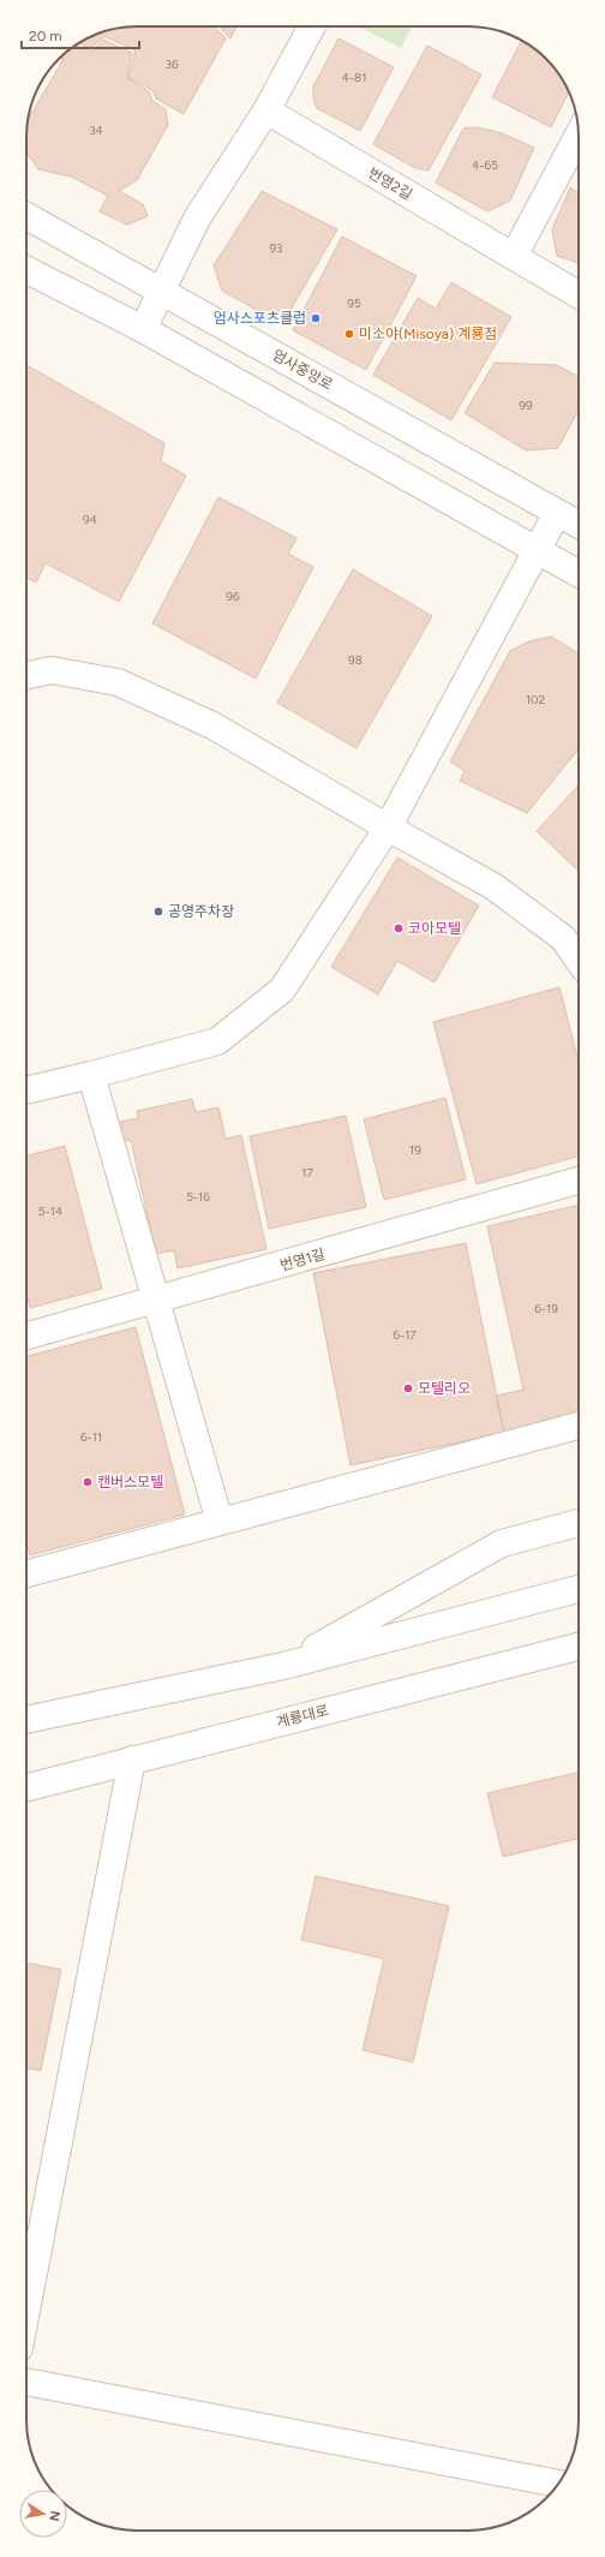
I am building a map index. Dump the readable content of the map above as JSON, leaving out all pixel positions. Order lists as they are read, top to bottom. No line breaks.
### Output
{"streets":{"street":["번영2길","엄사중앙로","번영1길","계룡대로"]},"places":["엄사스포츠클럽","미소야(Misoya) 계룡점","공영주차장","코아모텔","모텔리오","캔버스모텔"],"house_numbers":["36","4-81","34","4-65","93","95","99","94","96","98","102","19","17","5-16","5-14","6-19","6-17","6-11"],"scale_bar":"20 m","north":"right"}
